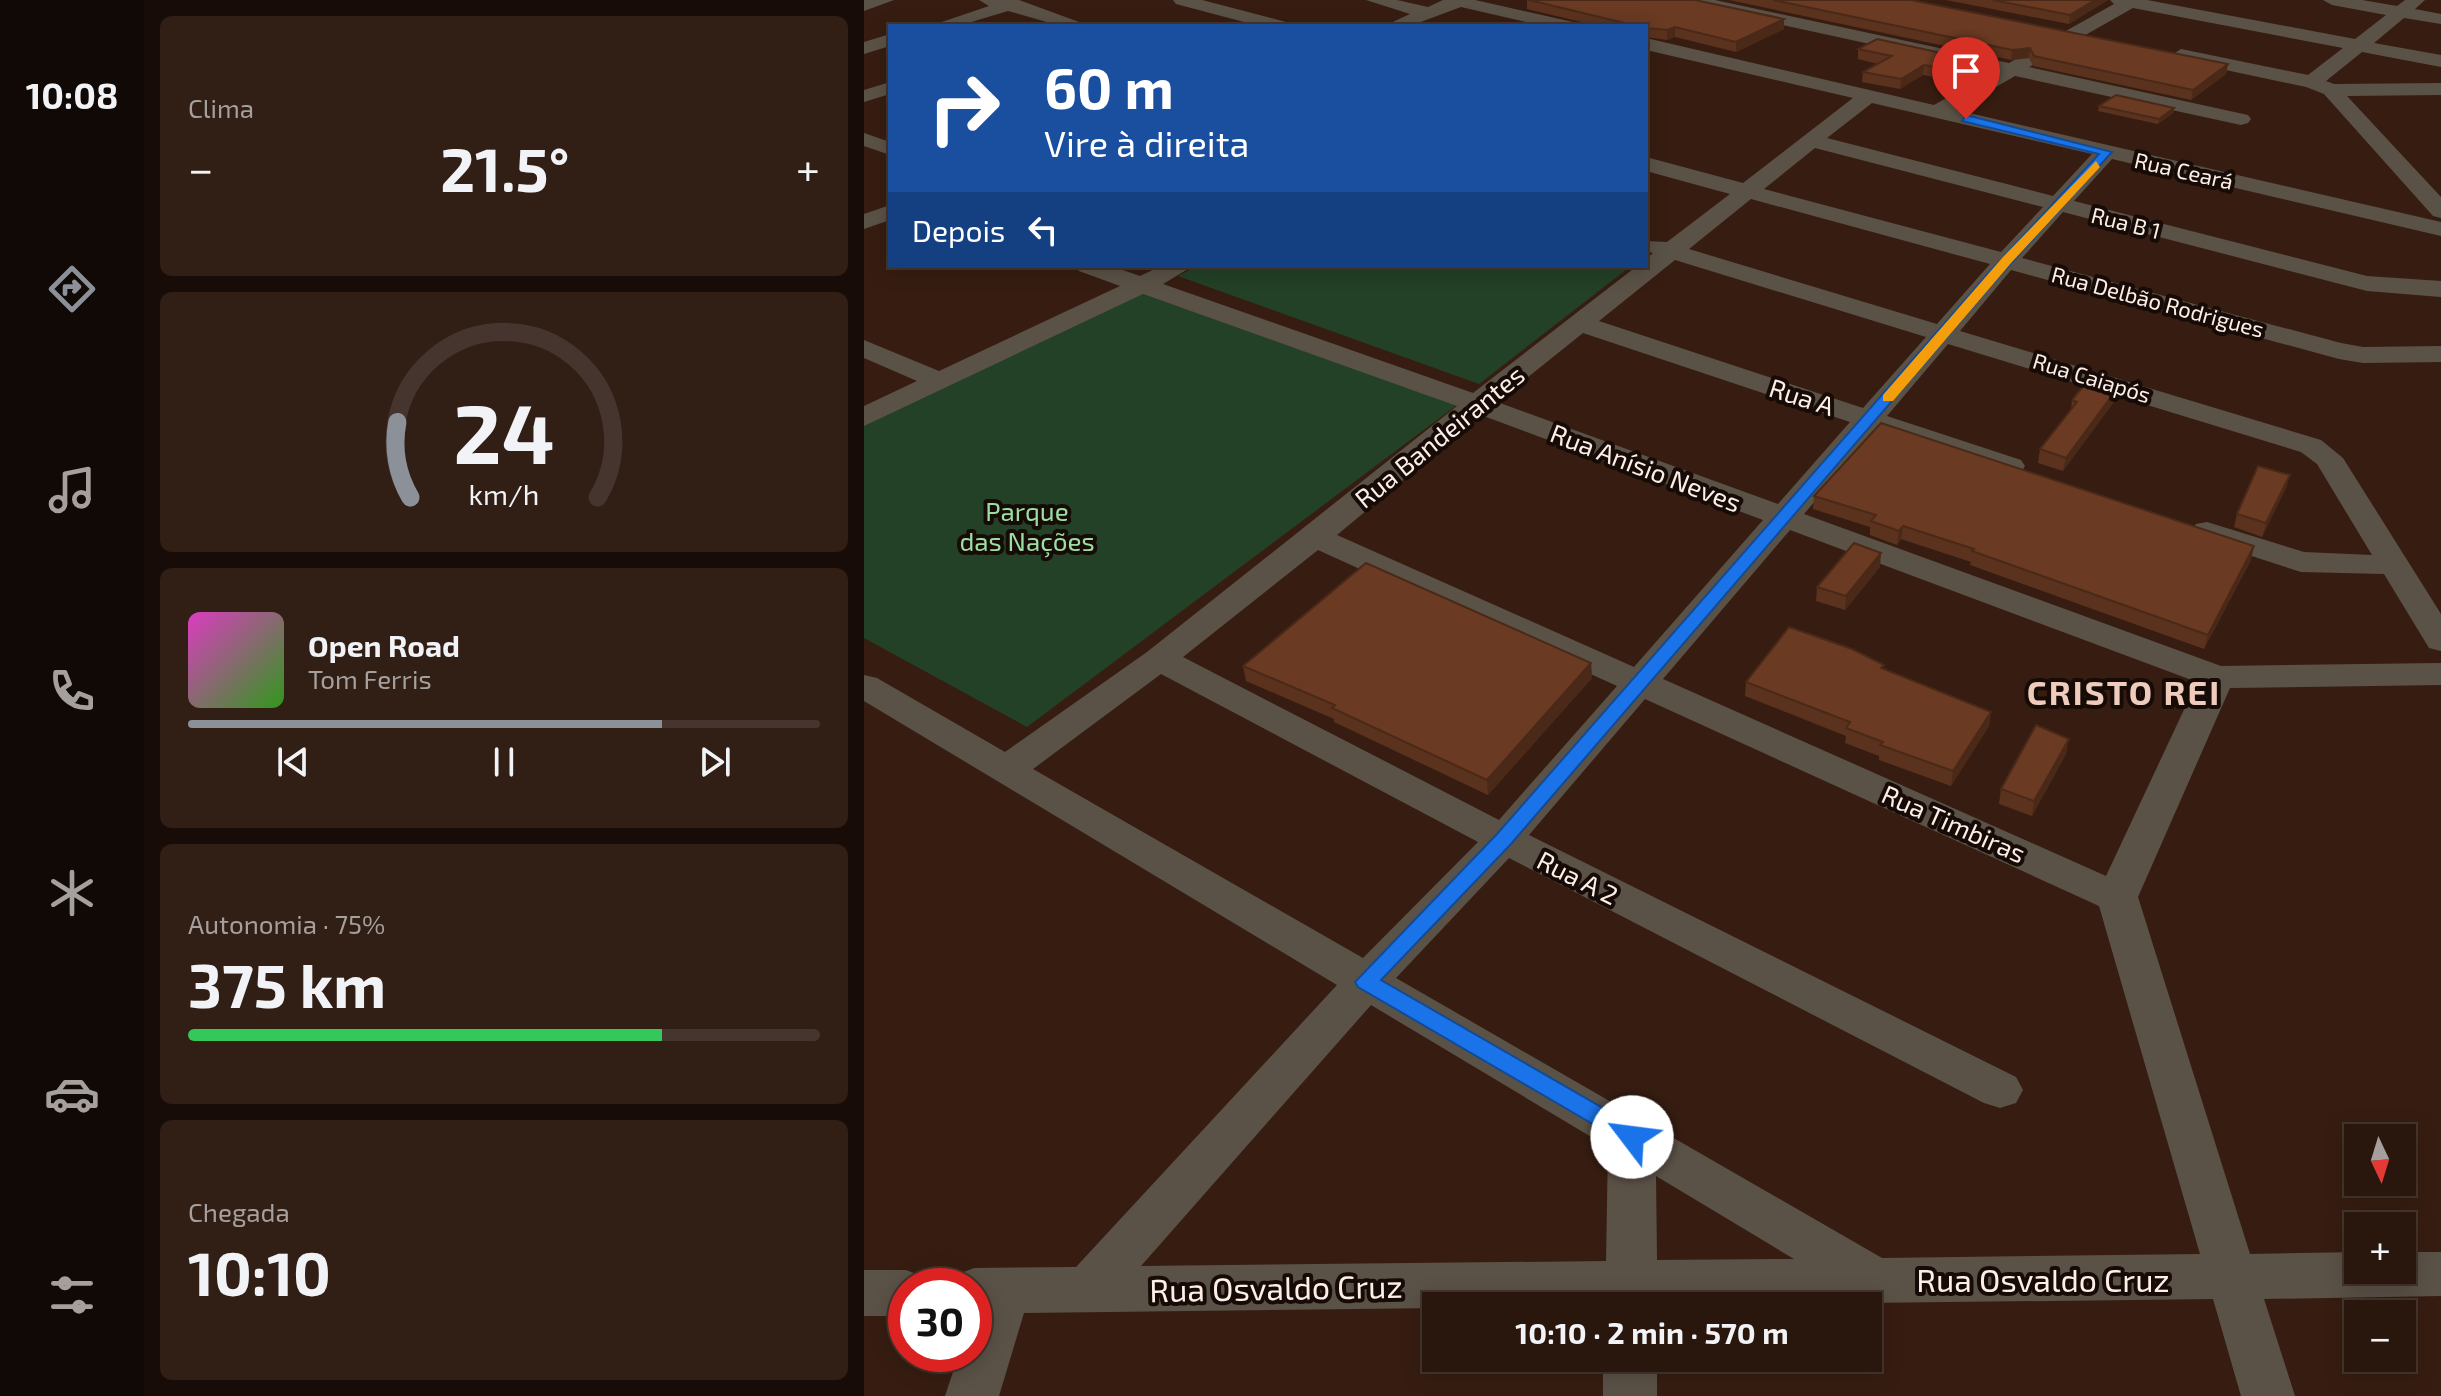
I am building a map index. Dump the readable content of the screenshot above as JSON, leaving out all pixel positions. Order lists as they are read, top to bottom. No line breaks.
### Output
{"streets":{"street":["Rua Ceará","Rua B 1","Rua Delbão Rodrigues","Rua Caiapós","Rua A","Rua Bandeirantes","Rua Anísio Neves","Rua Timbiras","Rua A 2","Rua Osvaldo Cruz"]},"crossings":[["Rua Ceará","Rua Bandeirantes"],["Rua B 1","Rua Bandeirantes"],["Rua Delbão Rodrigues","Rua Bandeirantes"],["Rua Caiapós","Rua Bandeirantes"],["Rua A","Rua Bandeirantes"],["Rua Bandeirantes","Rua Anísio Neves"],["Rua Bandeirantes","Rua Timbiras"],["Rua Bandeirantes","Rua A 2"]],"districts":["CRISTO REI"],"parks":["Parque das Nações"],"north":"bottom","page":{"tabs":"10:08","tile":["Clima",["Autonomia · 75%","375 km"],["Chegada","10:10"]],"turn":["60 m","Vire à direita"],"heat":["−","21.5°","+"],"then":"Depois","song":["Open Road","Tom Ferris"],"map_buttons":["+","−"],"limit":"30","trip":"10:10 · 2 min · 570 m","gauge":["24","km/h"]}}
